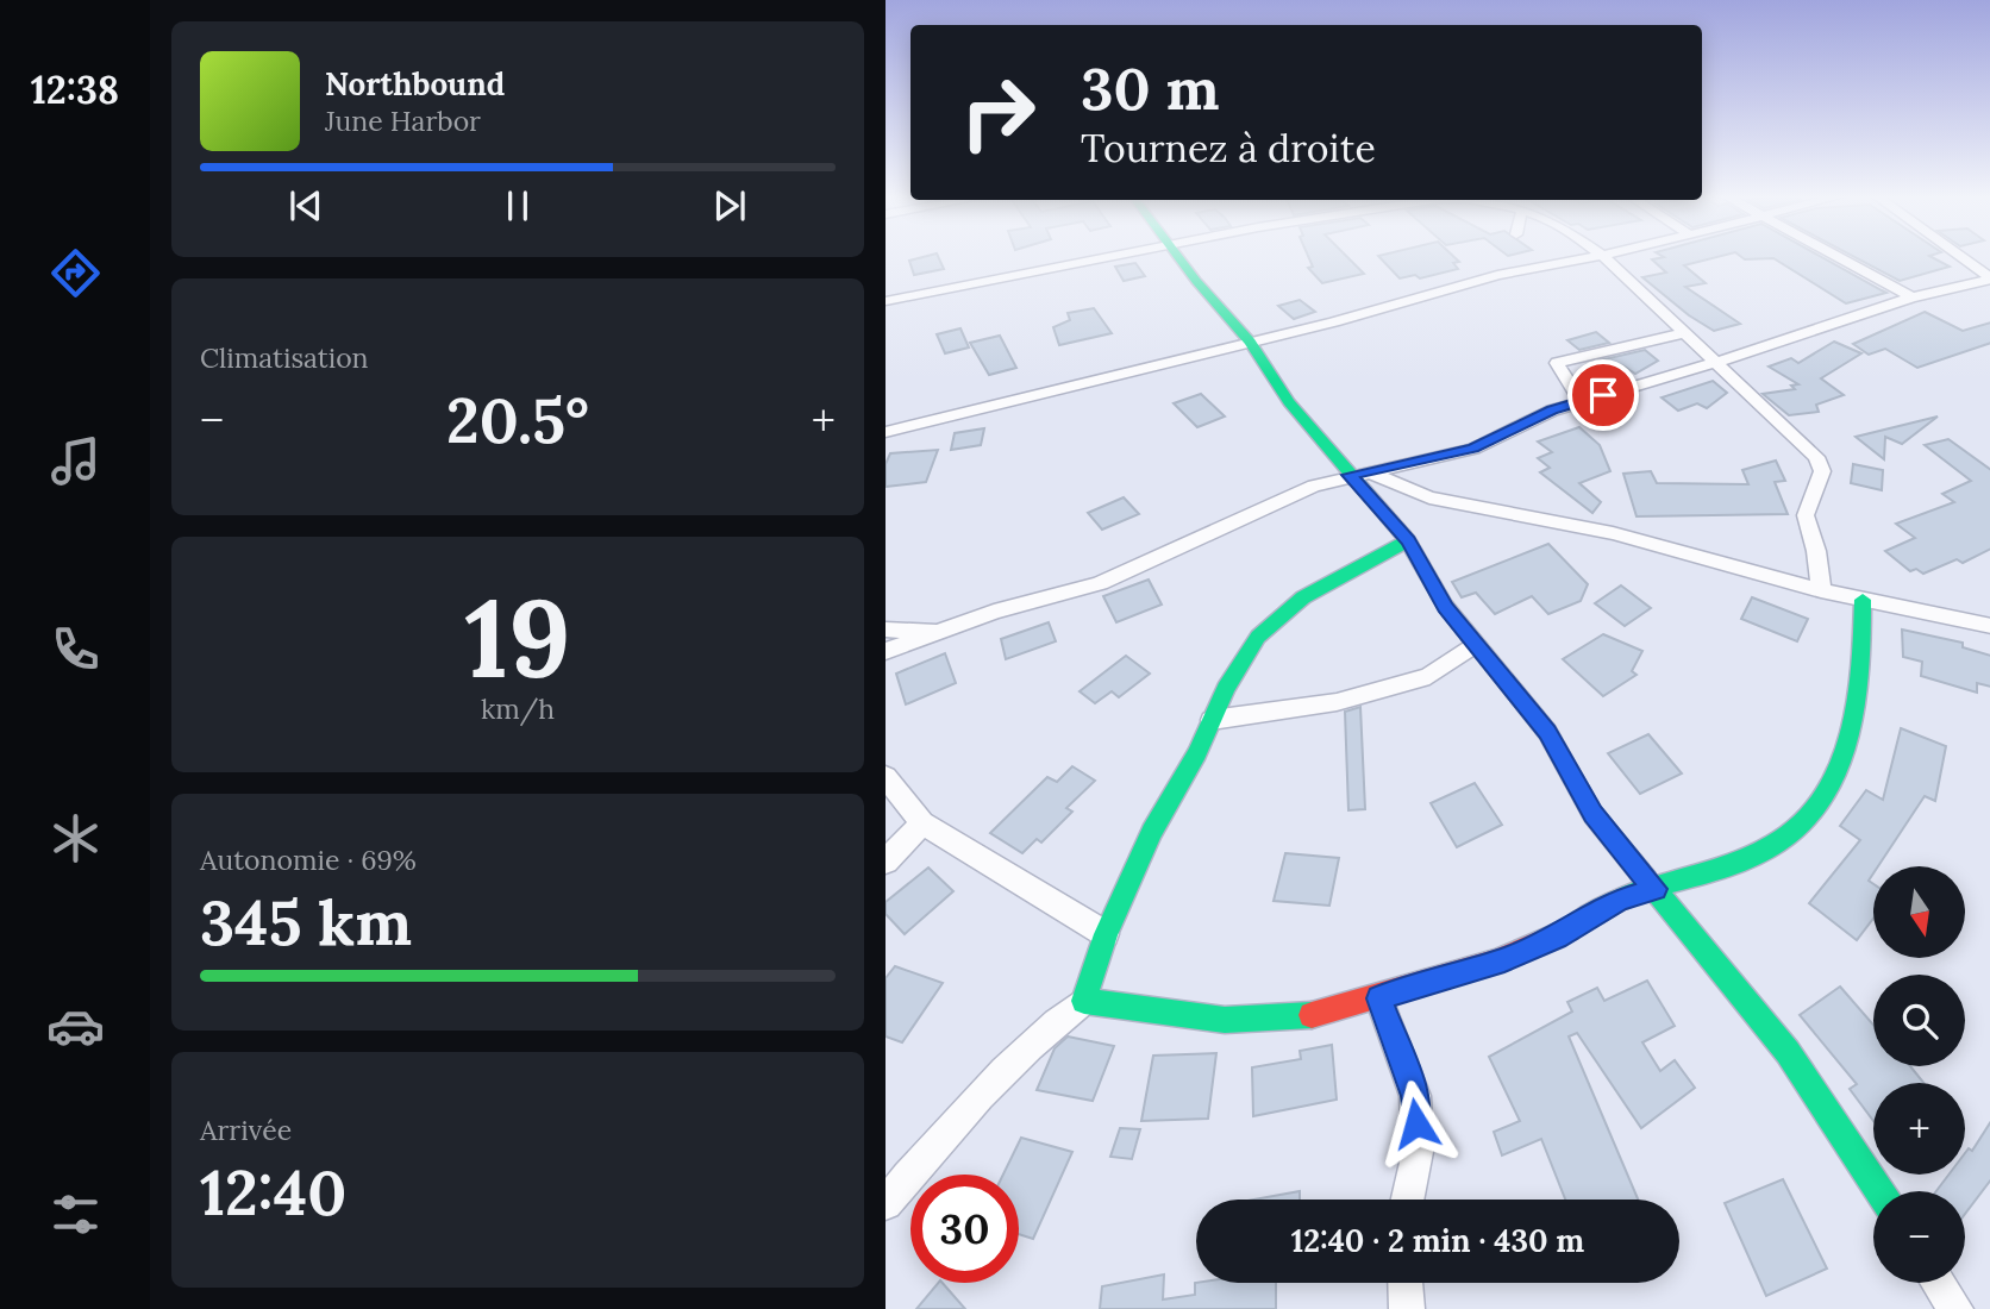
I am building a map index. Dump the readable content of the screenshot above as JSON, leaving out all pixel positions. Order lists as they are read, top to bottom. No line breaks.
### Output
{"north":"bottom","page":{"tabs":"12:38","turn":["30 m","Tournez à droite"],"song":["Northbound","June Harbor"],"tile":["Climatisation",["19","km/h"],["Autonomie · 69%","345 km"],["Arrivée","12:40"]],"heat":["−","20.5°","+"],"map_buttons":["+","−"],"limit":"30","trip":"12:40 · 2 min · 430 m"}}
